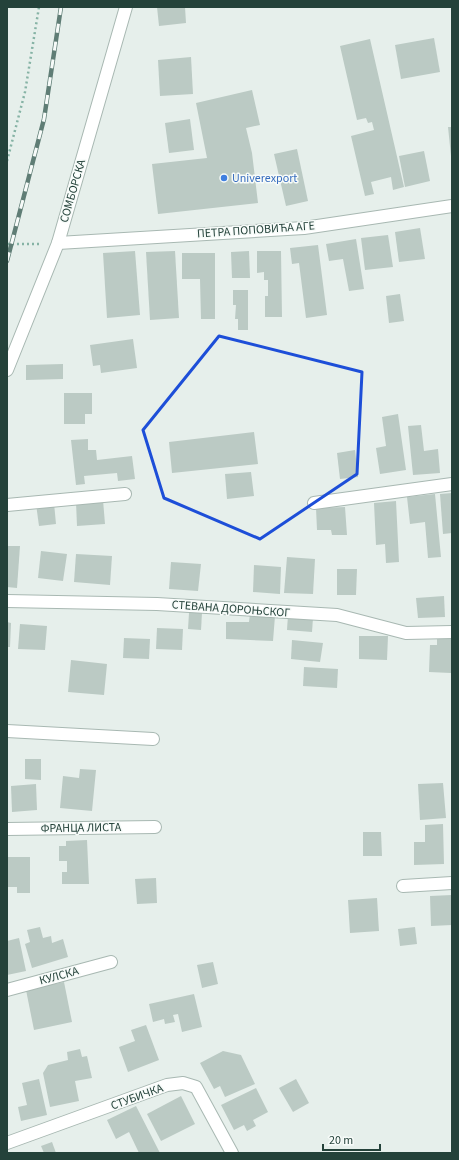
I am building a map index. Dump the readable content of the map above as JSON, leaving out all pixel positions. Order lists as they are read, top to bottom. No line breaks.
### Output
{"streets":{"street":["СОМБОРСКА","ПЕТРА ПОПОВИЋА АГЕ","СТЕВАНА ДОРОЊСКОГ","ФРАНЦА ЛИСТА","КУЛСКА","СТУБИЧКА"]},"crossings":[["СОМБОРСКА","ПЕТРА ПОПОВИЋА АГЕ"]],"places":["Univerexport"],"scale_bar":"20 m"}
